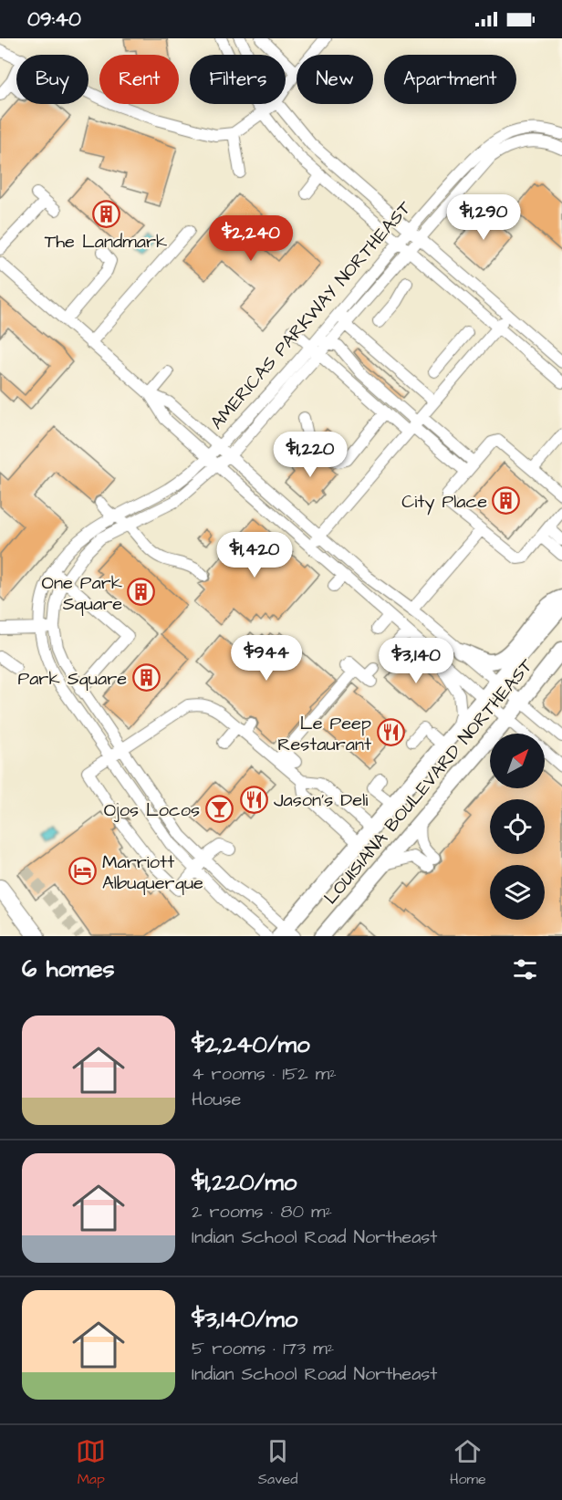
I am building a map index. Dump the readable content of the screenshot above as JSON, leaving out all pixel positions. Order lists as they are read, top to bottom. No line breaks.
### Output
{"streets":{"main road":["LOUISIANA BOULEVARD NORTHEAST"],"street":["AMERICAS PARKWAY NORTHEAST"]},"crossings":[["AMERICAS PARKWAY NORTHEAST","LOUISIANA BOULEVARD NORTHEAST"]],"places":{"building":["The Landmark","City Place","One Park Square","Park Square"],"restaurant":["Le Peep Restaurant","Jason's Deli"],"bar":["Ojos Locos"],"hotel":["Marriott Albuquerque"]},"north":"top right","page":{"status":"09:40","chip":["Buy","Rent","Filters","New","Apartment"],"price":["$1,290","$2,240","$1,220","$1,420","$944","$3,140"],"heading":"6 homes","list":[{"name":"$2,240/mo","note":"4 rooms · 152 m² · House"},{"name":"$1,220/mo","note":"2 rooms · 80 m² · Indian School Road Northeast"},{"name":"$3,140/mo","note":"5 rooms · 173 m² · Indian School Road Northeast"}],"tabs":["Map","Saved","Home"]}}
